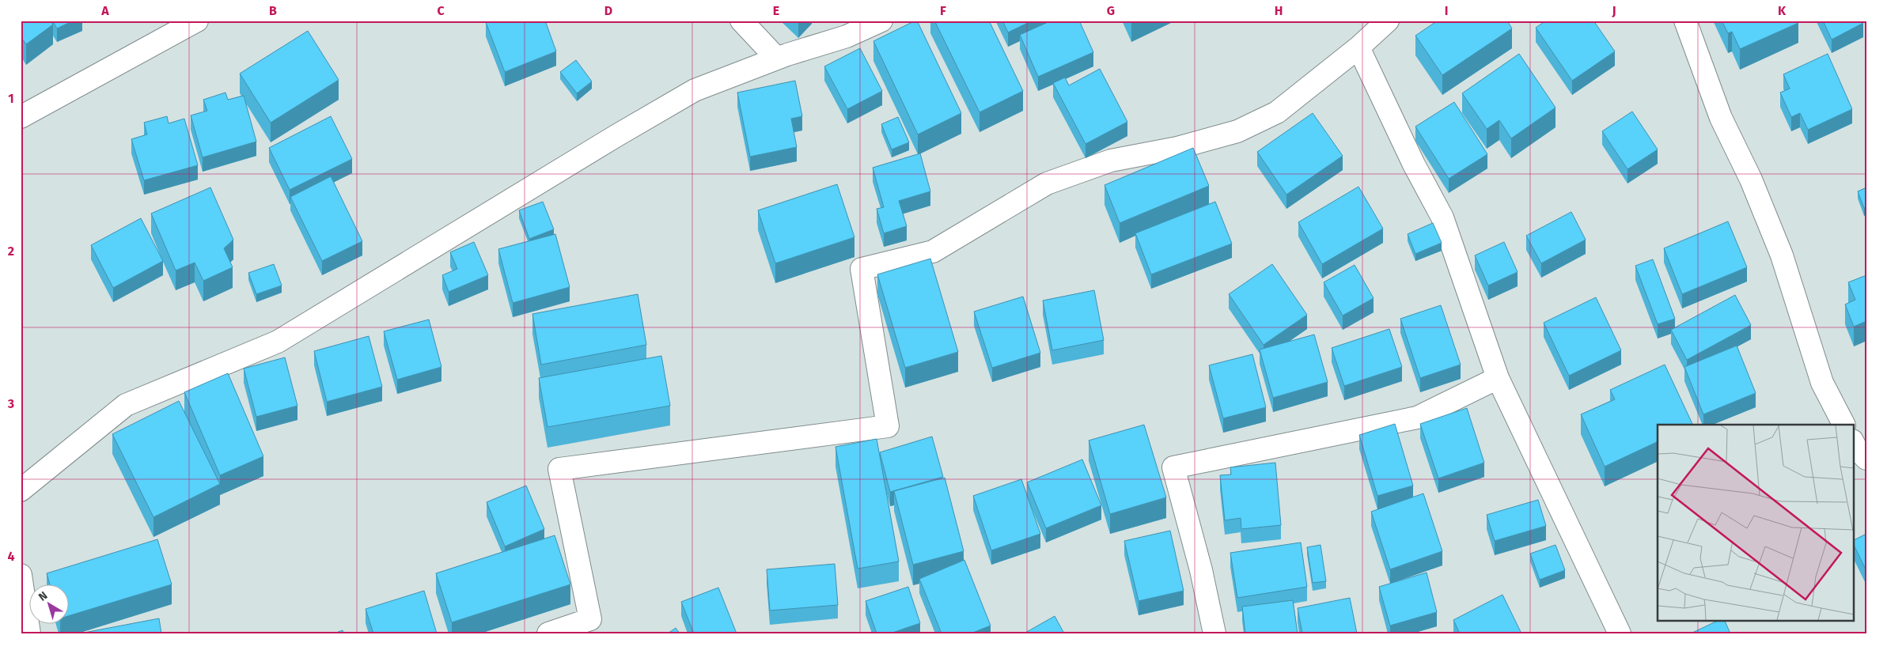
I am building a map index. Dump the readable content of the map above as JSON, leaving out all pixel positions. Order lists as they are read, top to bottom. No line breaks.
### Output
{"north":"top left","grid":{"columns":["A","B","C","D","E","F","G","H","I","J","K"],"rows":["1","2","3","4"]}}
